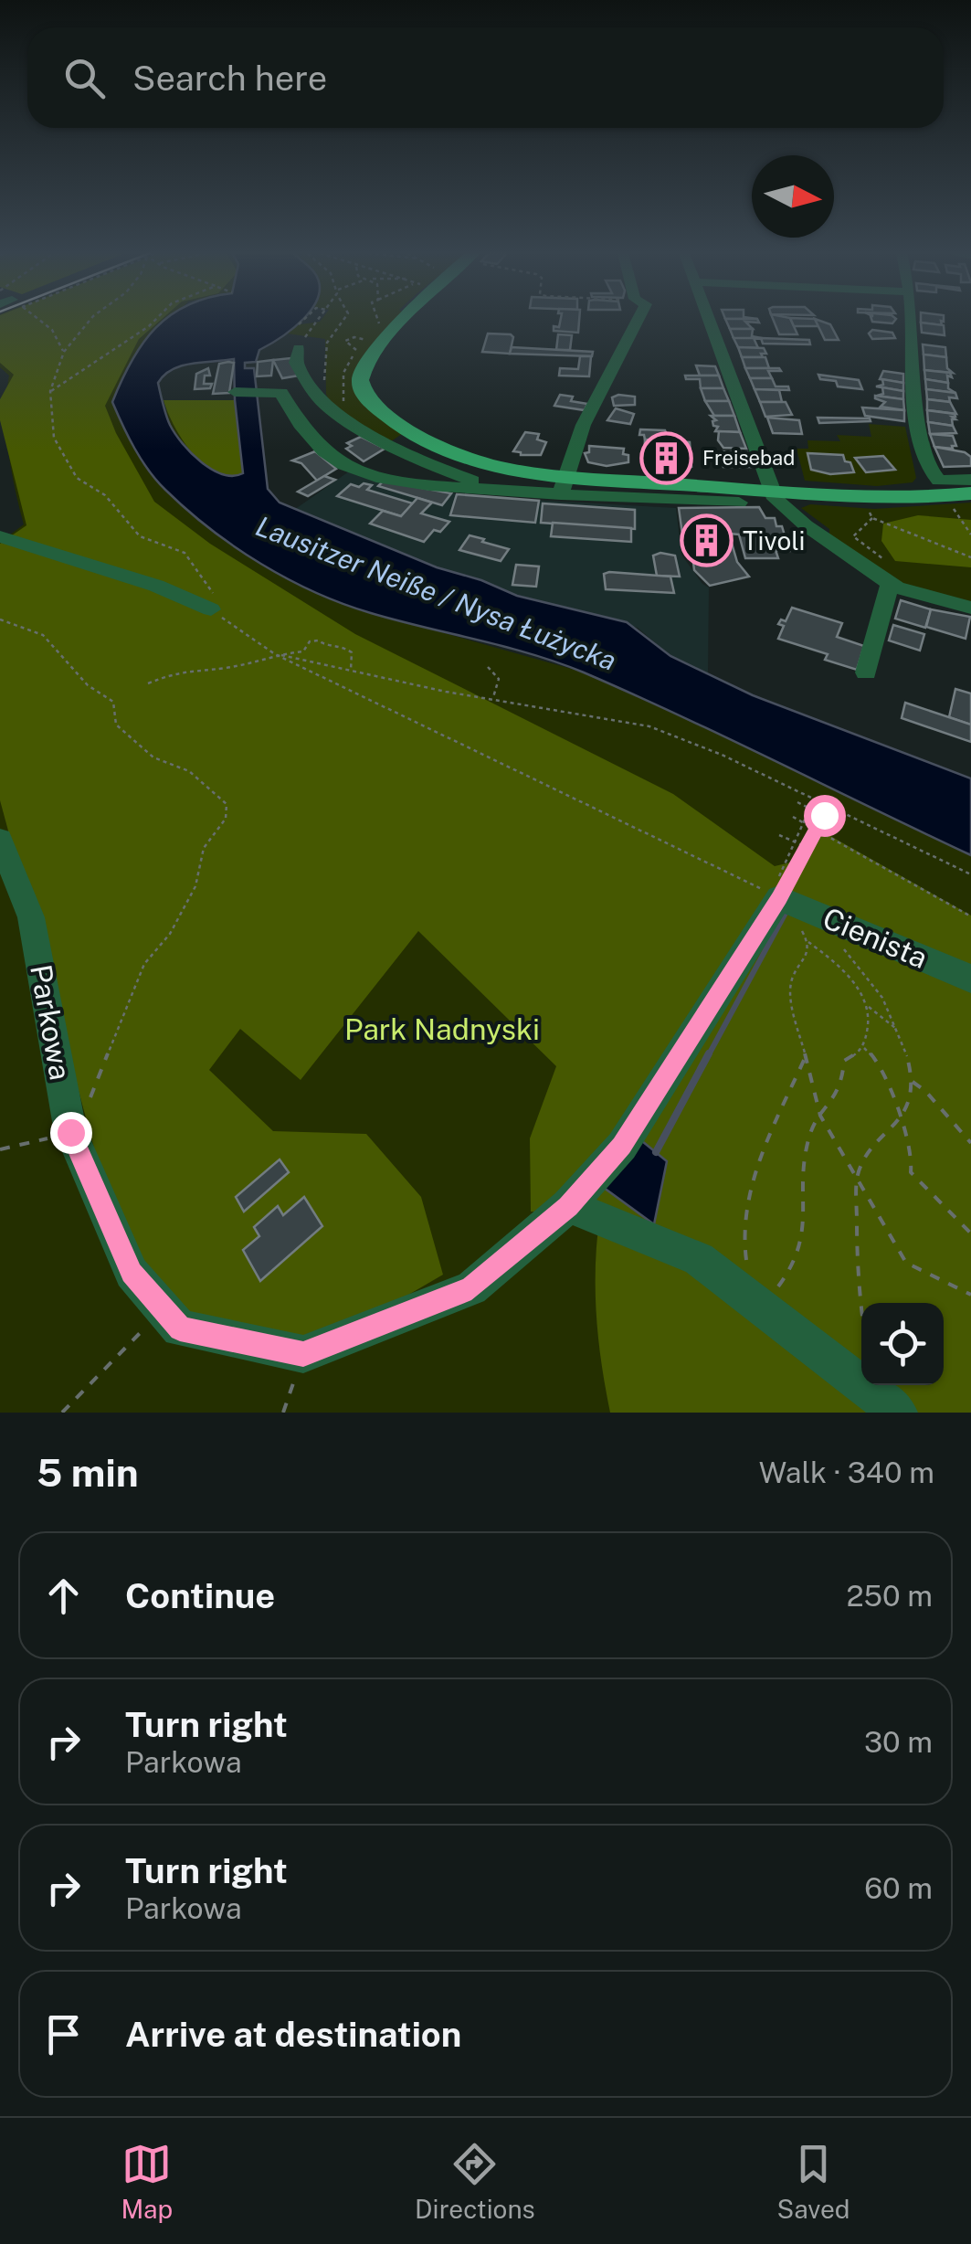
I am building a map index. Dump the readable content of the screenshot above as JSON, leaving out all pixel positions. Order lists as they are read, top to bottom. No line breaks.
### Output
{"streets":{"street":["Cienista","Parkowa"]},"water":["Lausitzer Neiße / Nysa Łużycka"],"parks":["Park Nadnyski"],"places":{"building":["Freisebad","Tivoli"]},"north":"right","page":{"search":"Search here","heading":["5 min","Walk · 340 m"],"list":[["Continue","250 m"],["Turn right","Parkowa","30 m"],["Turn right","Parkowa","60 m"],"Arrive at destination"],"nav":["Map","Directions","Saved"]}}
